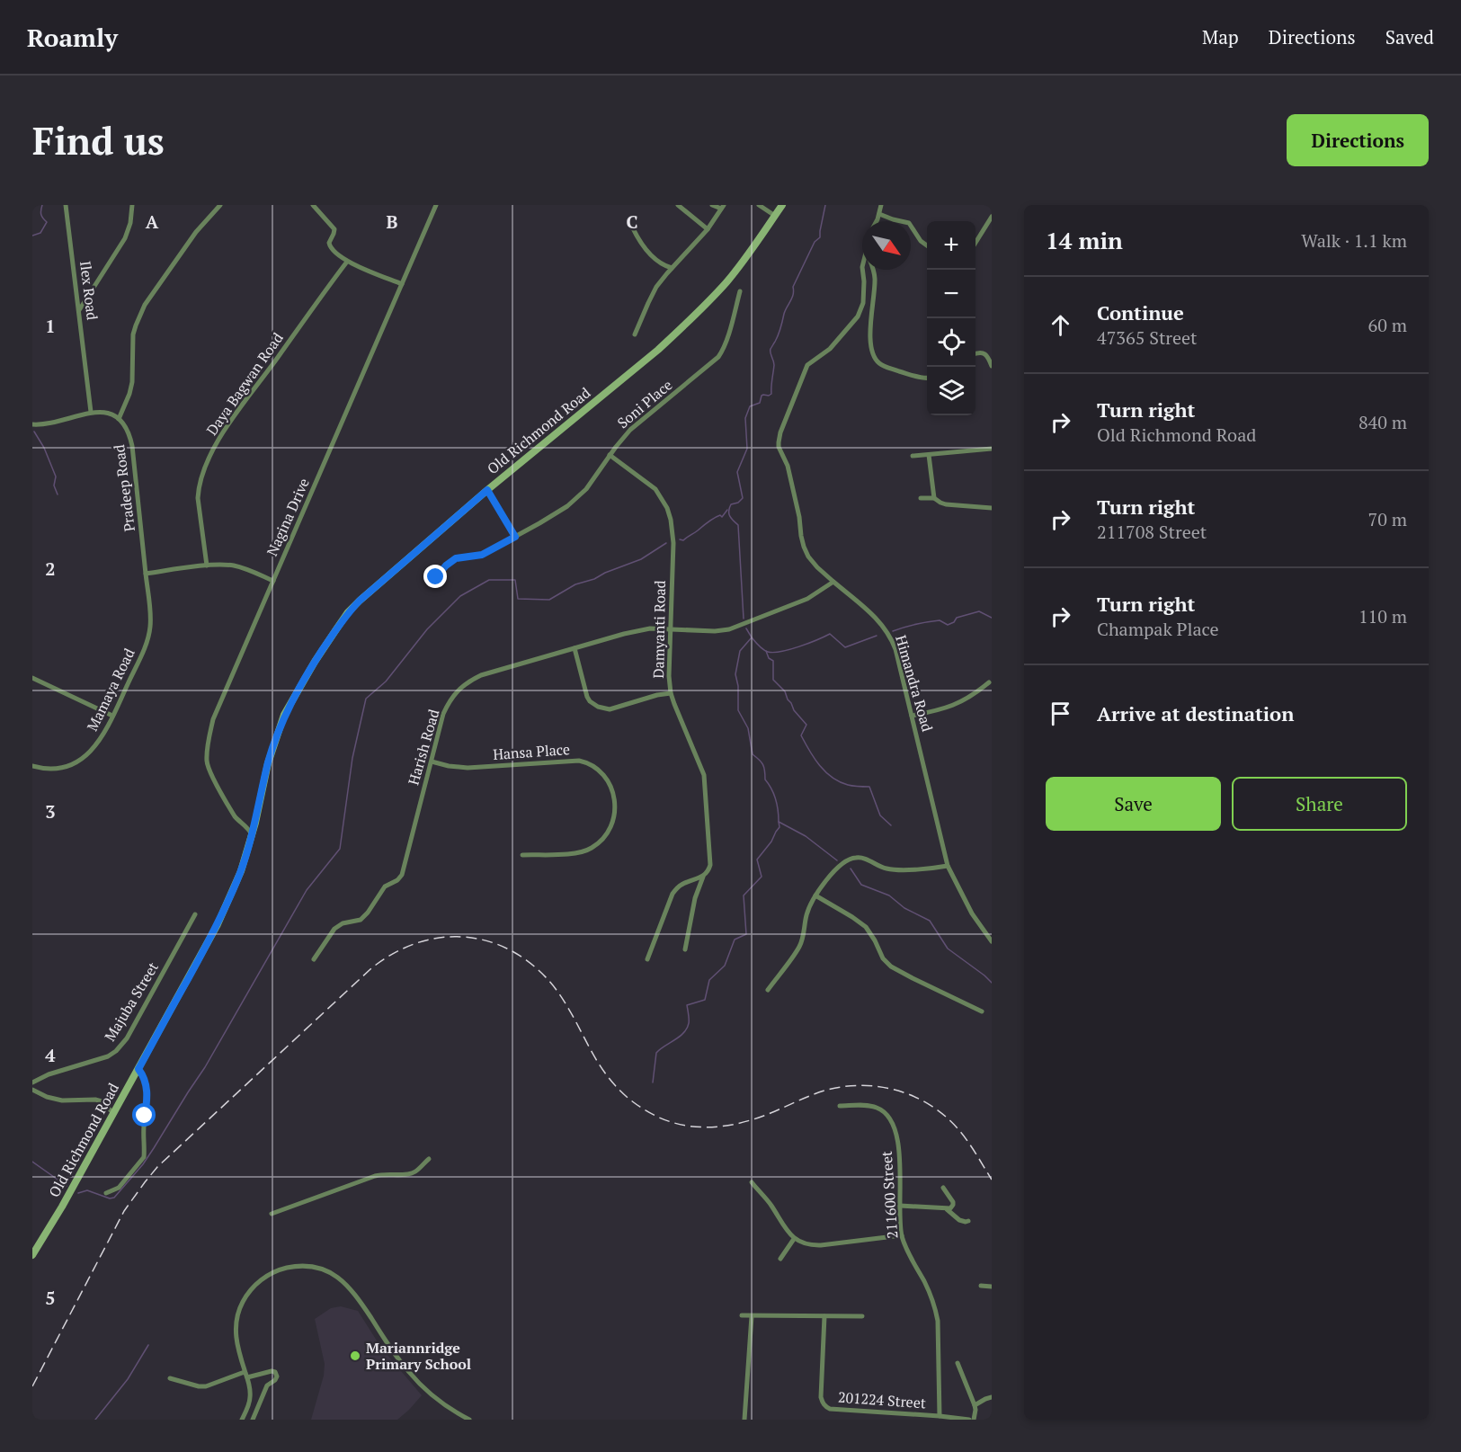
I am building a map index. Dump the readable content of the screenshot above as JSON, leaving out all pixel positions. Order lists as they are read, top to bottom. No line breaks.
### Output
{"streets":{"street":["Ilex Road","Daya Bagwan Road","Soni Place","Old Richmond Road","Pradeep Road","Nagina Drive","Damyanti Road","Himandra Road","Mamaya Road","Harish Road","Hansa Place","Majuba Street","211600 Street","201224 Street"]},"crossings":[["Soni Place","Damyanti Road"],["Old Richmond Road","Nagina Drive"],["Pradeep Road","Mamaya Road"],["Damyanti Road","Harish Road"],["Harish Road","Hansa Place"],["211600 Street","201224 Street"]],"places":["Mariannridge Primary School"],"north":"bottom right","page":{"header":"Roamly","nav":["Map","Directions","Saved"],"buttons":["Directions",["Save","Share"]],"title":"Find us","heading":["14 min","Walk · 1.1 km"],"map_buttons":["+","−"],"list":[["Continue","47365 Street","60 m"],["Turn right","Old Richmond Road","840 m"],["Turn right","211708 Street","70 m"],["Turn right","Champak Place","110 m"],"Arrive at destination"]},"grid":{"columns":["A","B","C"],"rows":["1","2","3","4","5"]}}
